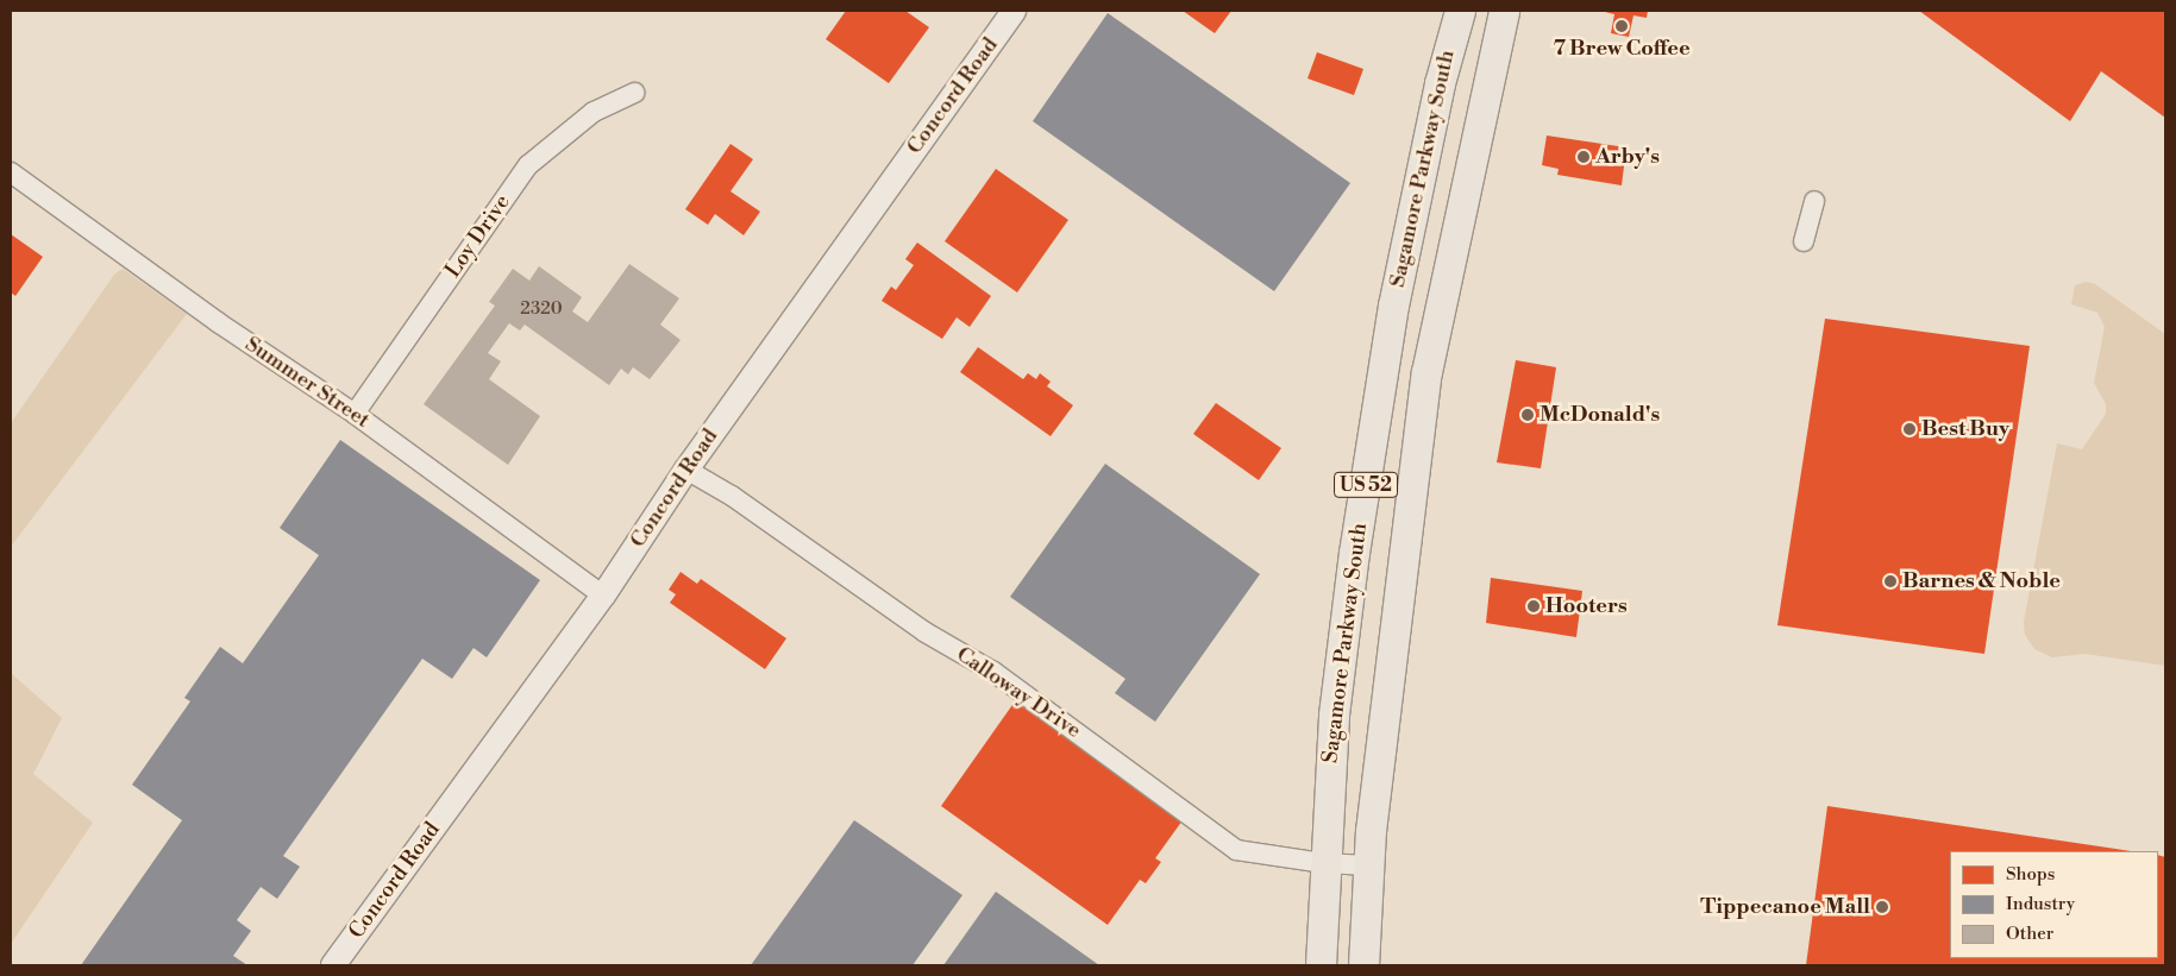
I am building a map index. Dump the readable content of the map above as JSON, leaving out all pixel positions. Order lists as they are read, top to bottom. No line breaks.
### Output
{"streets":{"main road":["Sagamore Parkway South","US 52"],"street":["Concord Road","Loy Drive","Summer Street","Calloway Drive"]},"crossings":[["Concord Road","Summer Street"],["Concord Road","Calloway Drive"],["Sagamore Parkway South","Calloway Drive"],["Loy Drive","Summer Street"],["US 52","Calloway Drive"]],"places":["7 Brew Coffee","Arby's","McDonald's","Best Buy","Barnes & Noble","Hooters","Tippecanoe Mall"],"house_numbers":["2320"],"legend":["Shops","Industry","Other"]}
